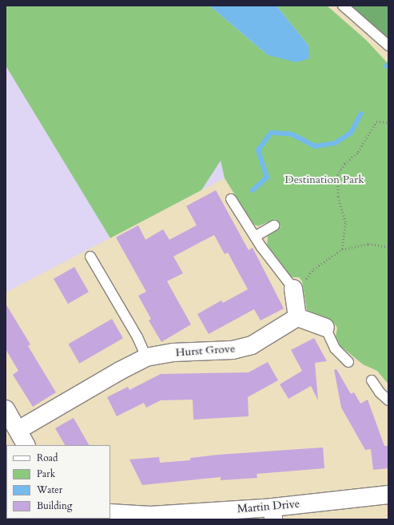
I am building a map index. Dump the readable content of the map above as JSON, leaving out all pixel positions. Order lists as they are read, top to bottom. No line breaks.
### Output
{"streets":{"street":["Hurst Grove","Martin Drive"]},"parks":["Destination Park"],"legend":["Road","Park","Water","Building"]}
